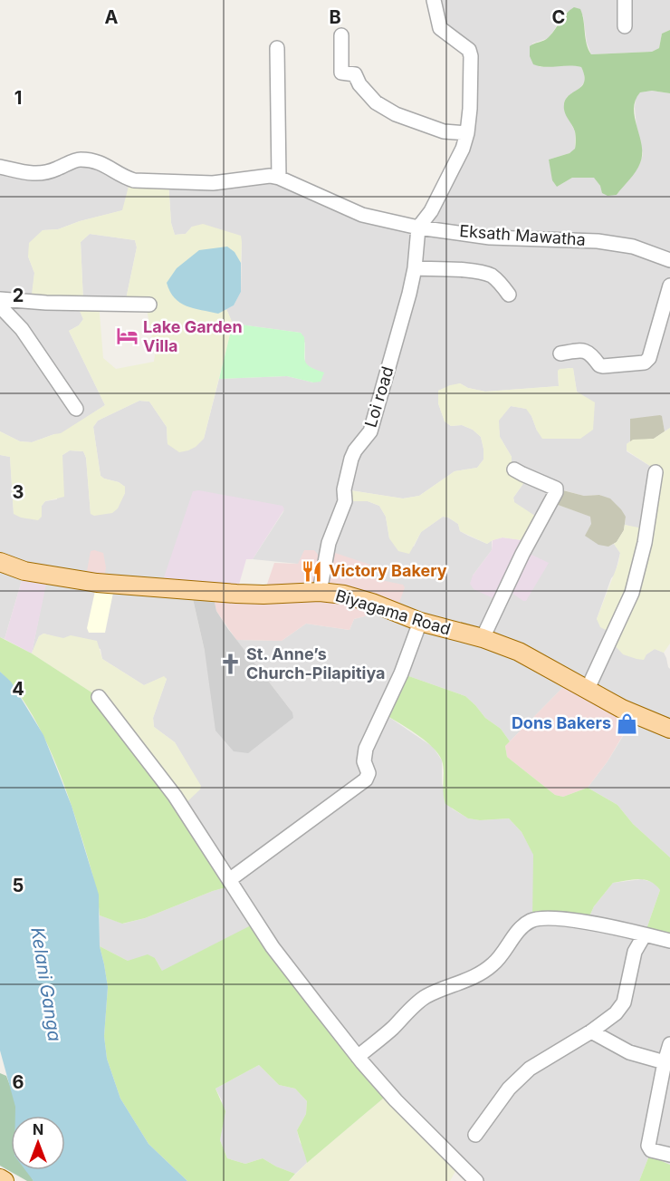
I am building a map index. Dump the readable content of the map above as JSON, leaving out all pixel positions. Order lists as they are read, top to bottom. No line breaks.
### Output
{"streets":{"main road":["Biyagama Road"],"street":["Eksath Mawatha","Loi road"]},"crossings":[["Eksath Mawatha","Loi road"],["Loi road","Biyagama Road"]],"water":["Kelani Ganga"],"places":{"hotel":["Lake Garden Villa"],"restaurant":["Victory Bakery"],"church":["St. Anne’s Church-Pilapitiya"],"shop":["Dons Bakers"]},"north":"top","grid":{"columns":["A","B","C"],"rows":["1","2","3","4","5","6"]}}
